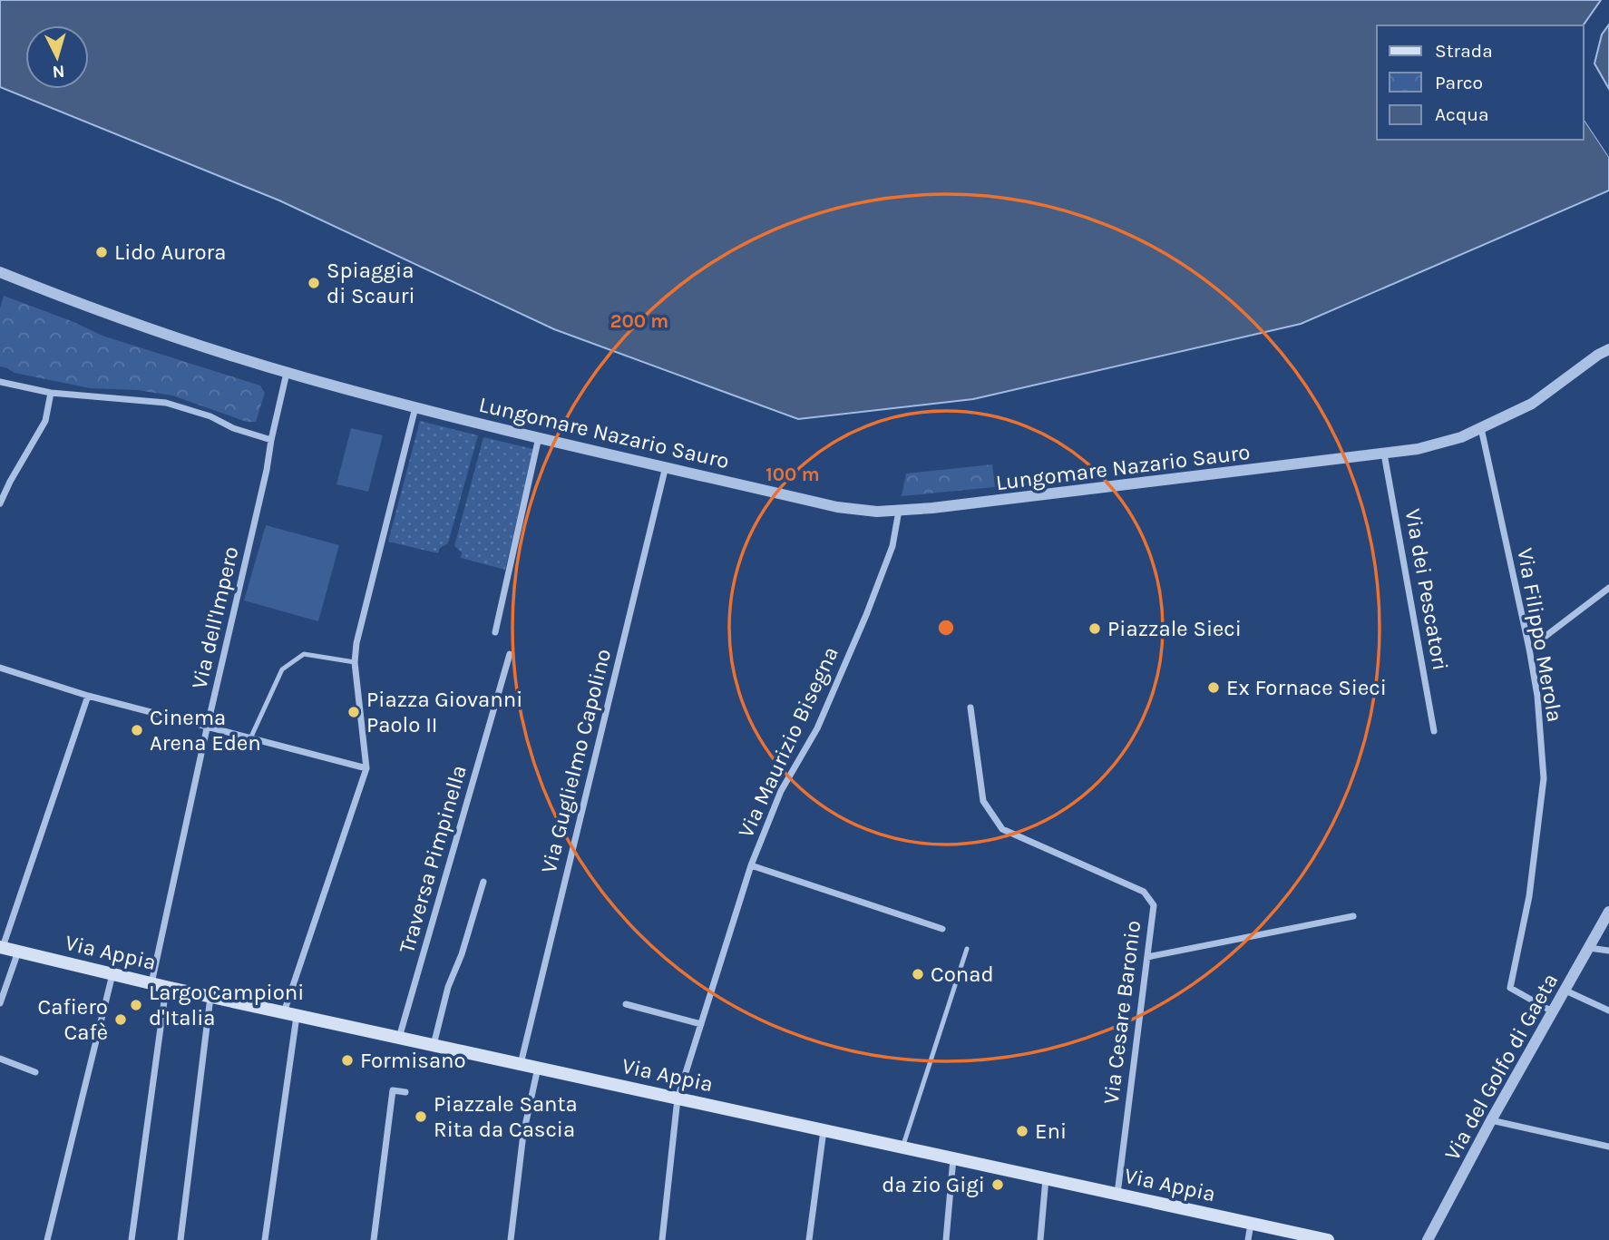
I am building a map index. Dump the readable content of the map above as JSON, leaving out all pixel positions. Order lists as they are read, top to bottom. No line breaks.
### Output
{"streets":{"main road":["Via Appia"],"street":["Lungomare Nazario Sauro","Via dei Pescatori","Via dell'Impero","Via Filippo Merola","Via Maurizio Bisegna","Via Guglielmo Capolino","Traversa Pimpinella","Via Cesare Baronio","Via del Golfo di Gaeta"]},"crossings":[["Lungomare Nazario Sauro","Via dei Pescatori"],["Lungomare Nazario Sauro","Via dell'Impero"],["Lungomare Nazario Sauro","Via Filippo Merola"],["Lungomare Nazario Sauro","Via Maurizio Bisegna"],["Lungomare Nazario Sauro","Via Guglielmo Capolino"],["Via dell'Impero","Via Appia"],["Via Filippo Merola","Via del Golfo di Gaeta"],["Via Maurizio Bisegna","Via Appia"],["Via Guglielmo Capolino","Via Appia"],["Traversa Pimpinella","Via Appia"],["Via Appia","Via Cesare Baronio"]],"places":["Lido Aurora","Spiaggia di Scauri","Piazzale Sieci","Ex Fornace Sieci","Piazza Giovanni Paolo II","Cinema Arena Eden","Conad","Largo Campioni d'Italia","Cafiero Cafè","Formisano","Piazzale Santa Rita da Cascia","Eni","da zio Gigi"],"legend":["Strada","Parco","Acqua"],"north":"bottom","rings":["200 m","100 m"]}
